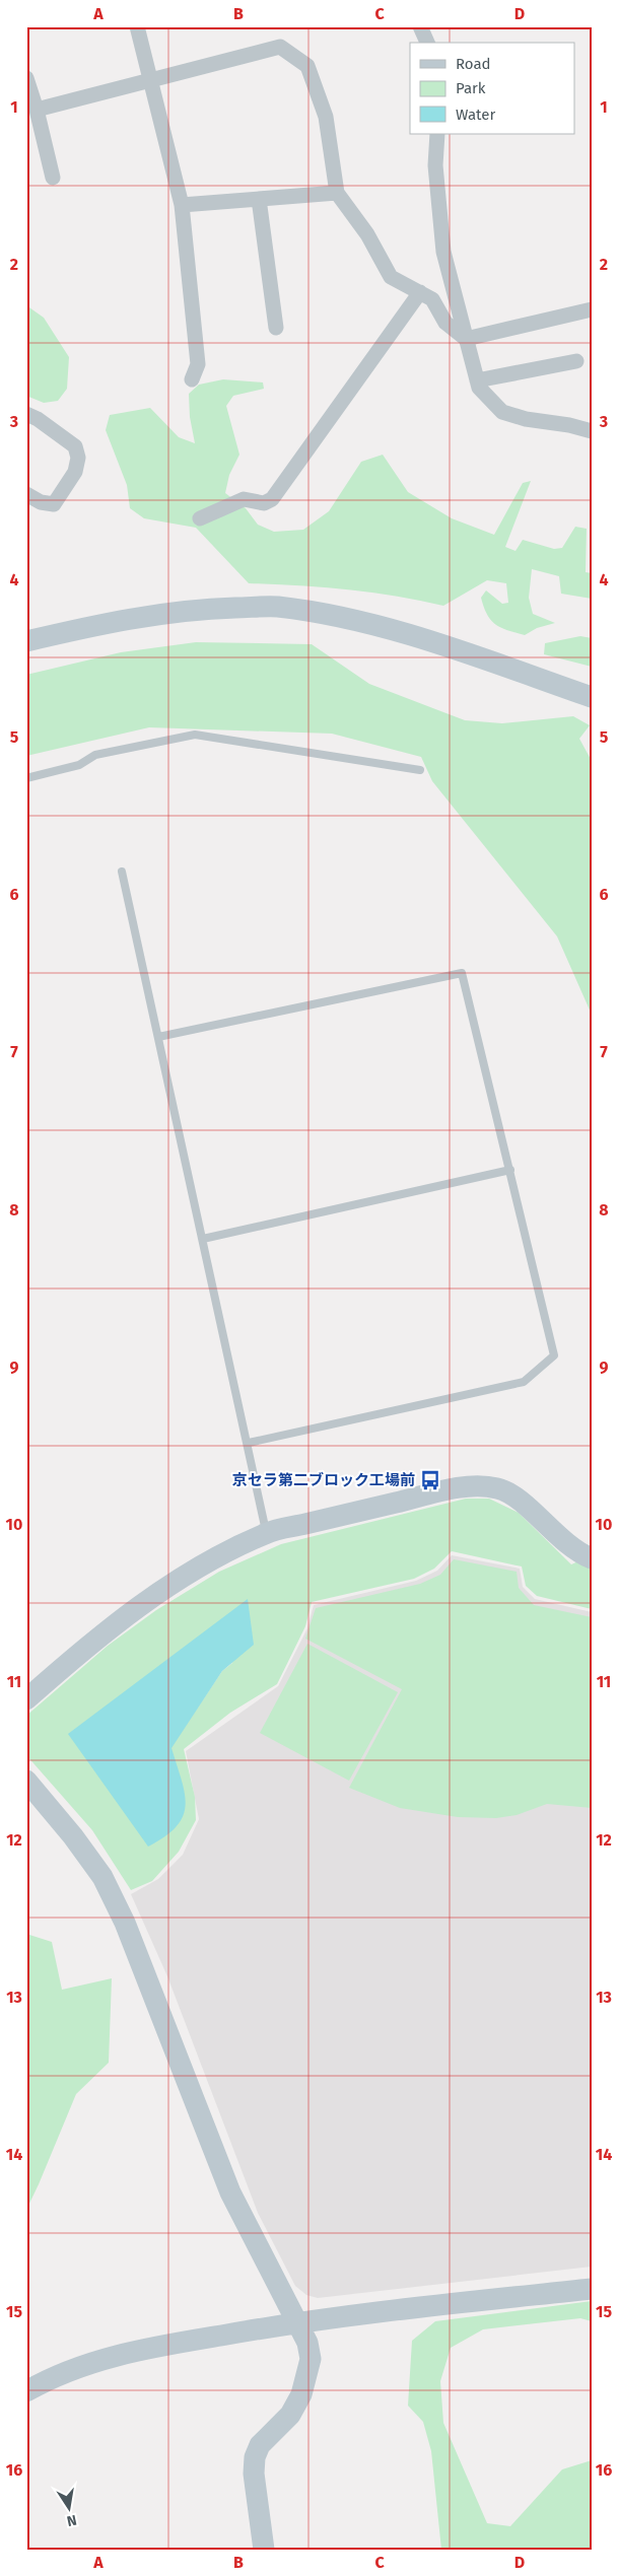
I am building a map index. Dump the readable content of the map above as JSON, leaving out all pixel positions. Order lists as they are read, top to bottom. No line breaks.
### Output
{"places":{"bus stop":["京セラ第二ブロック工場前"]},"legend":["Road","Park","Water"],"north":"bottom","grid":{"columns":["A","B","C","D"],"rows":["1","2","3","4","5","6","7","8","9","10","11","12","13","14","15","16"]}}
